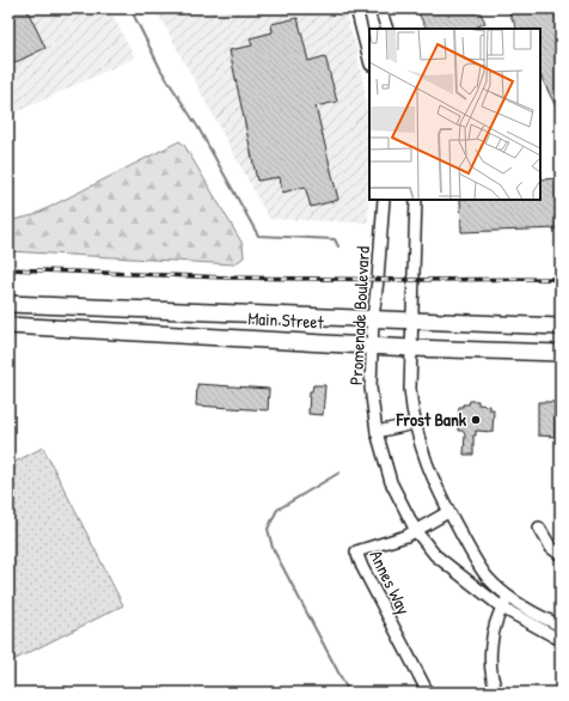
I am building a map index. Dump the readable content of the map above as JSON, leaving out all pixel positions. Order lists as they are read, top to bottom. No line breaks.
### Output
{"streets":{"highway":["Main Street"],"street":["Promenade Boulevard","Annes Way"]},"crossings":[["Promenade Boulevard","Main Street"],["Promenade Boulevard","Annes Way"]],"places":["Frost Bank"]}
